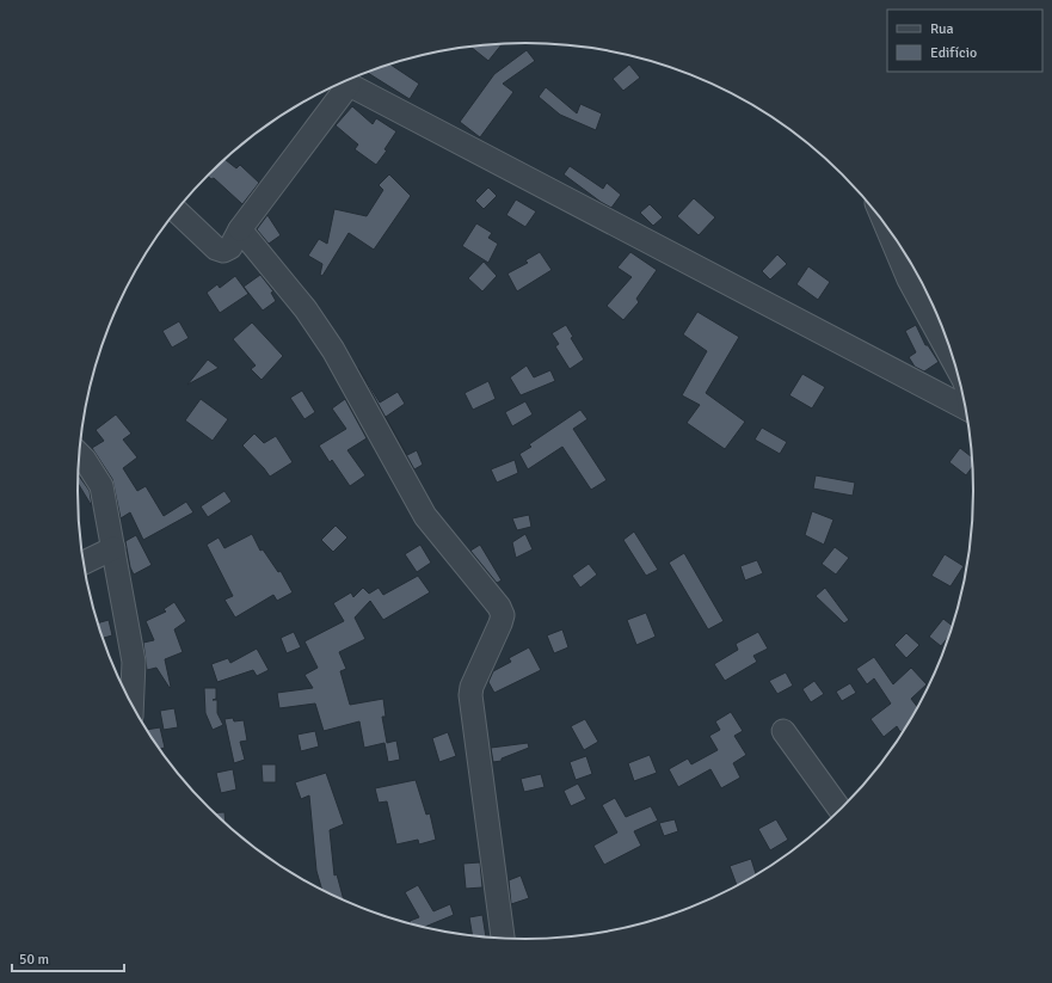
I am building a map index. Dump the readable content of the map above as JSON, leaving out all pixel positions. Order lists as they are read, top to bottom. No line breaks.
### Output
{"legend":["Rua","Edifício"],"scale_bar":"50 m"}
